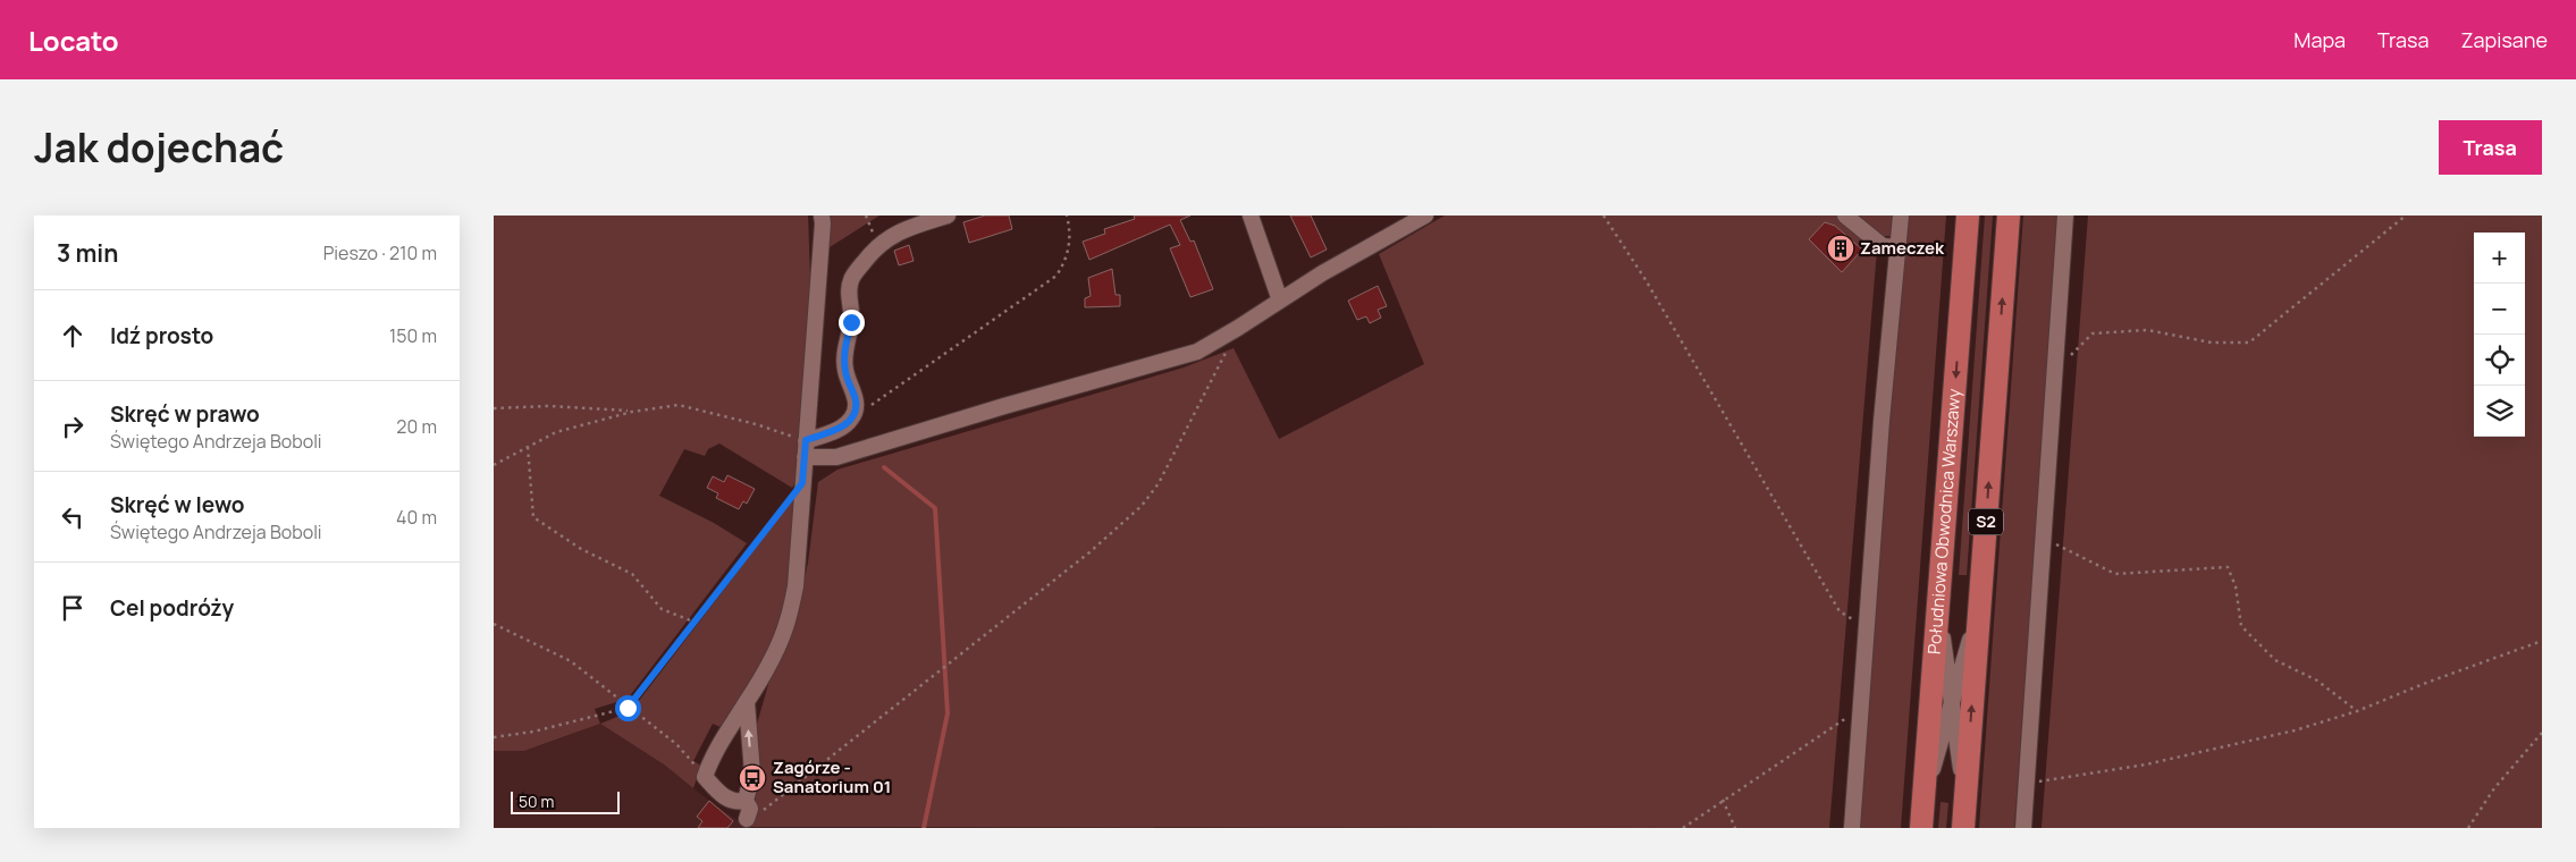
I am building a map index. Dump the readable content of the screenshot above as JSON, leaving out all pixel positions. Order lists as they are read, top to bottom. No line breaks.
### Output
{"streets":{"highway":["Południowa Obwodnica Warszawy","S2"]},"places":{"building":["Zameczek"],"bus stop":["Zagórze - Sanatorium 01"]},"scale_bar":"50 m","page":{"header":"Locato","nav":["Mapa","Trasa","Zapisane"],"title":"Jak dojechać","buttons":"Trasa","heading":["3 min","Pieszo · 210 m"],"map_buttons":["+","−"],"list":[["Idź prosto","150 m"],["Skręć w prawo","Świętego Andrzeja Boboli","20 m"],["Skręć w lewo","Świętego Andrzeja Boboli","40 m"],"Cel podróży"],"scale":"50 m"}}
